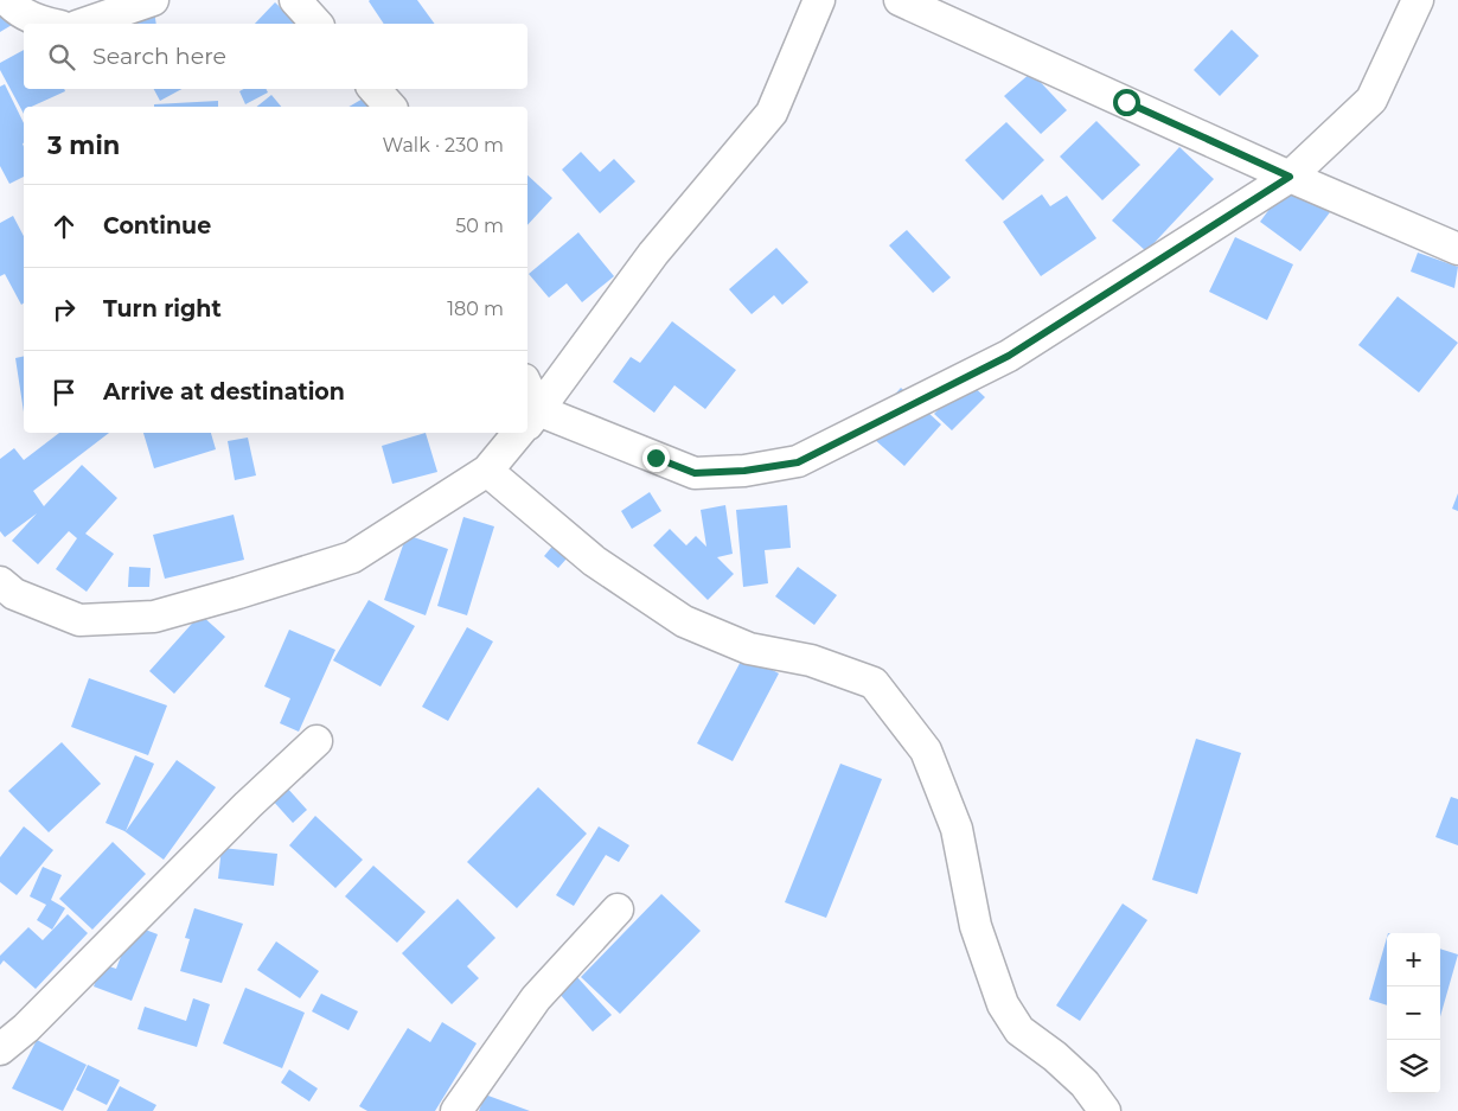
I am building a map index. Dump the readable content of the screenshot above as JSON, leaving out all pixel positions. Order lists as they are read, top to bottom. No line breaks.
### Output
{"page":{"search":"Search here","heading":["3 min","Walk · 230 m"],"list":[["Continue","50 m"],["Turn right","180 m"],"Arrive at destination"],"map_buttons":["+","−"]}}
